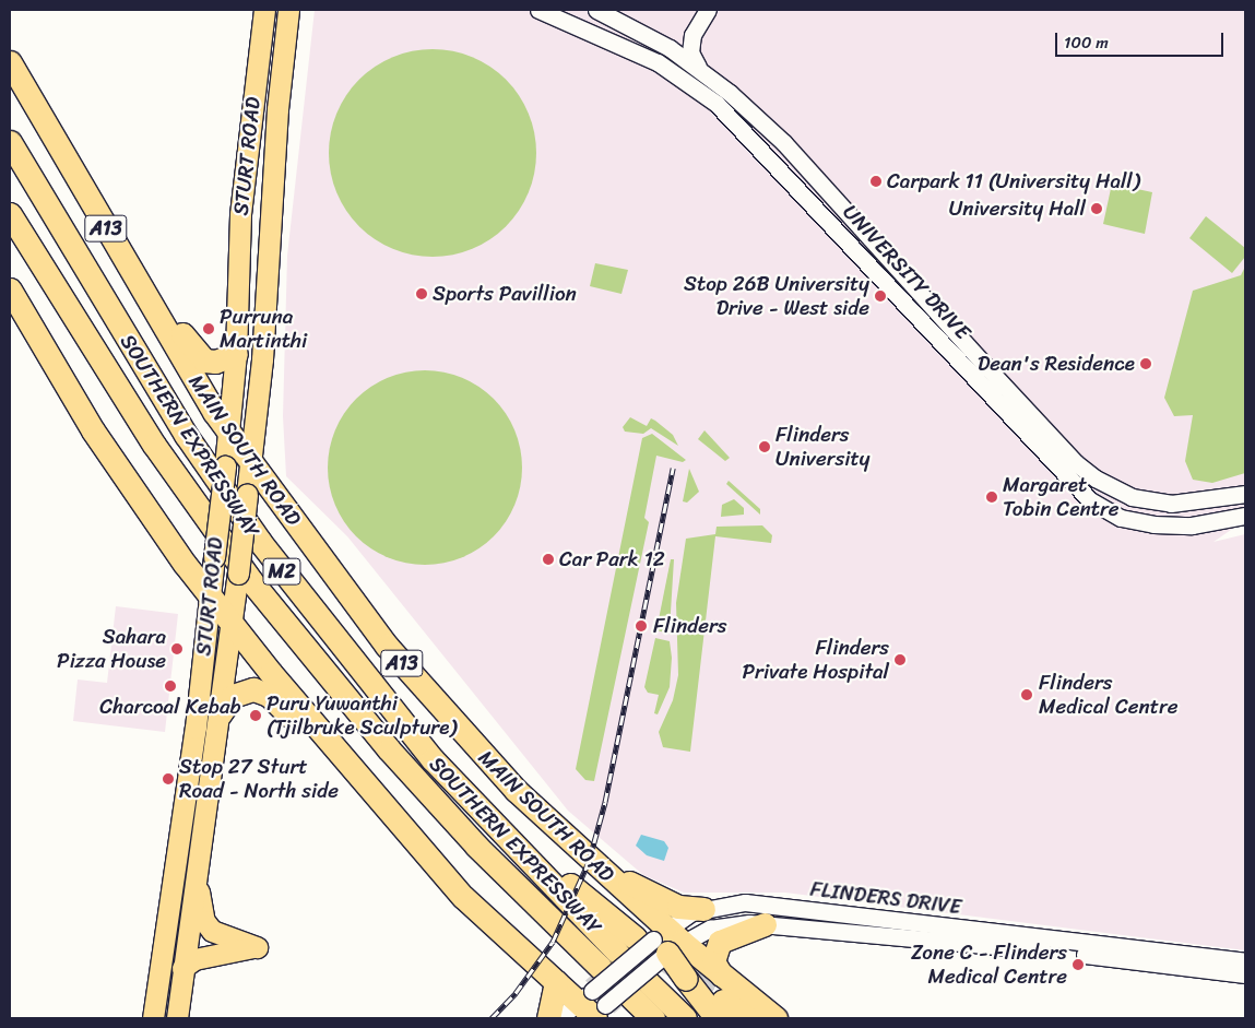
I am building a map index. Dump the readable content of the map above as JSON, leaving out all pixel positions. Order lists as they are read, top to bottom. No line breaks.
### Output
{"streets":{"highway":["A13","SOUTHERN EXPRESSWAY","MAIN SOUTH ROAD","M2"],"main road":["STURT ROAD"],"street":["UNIVERSITY DRIVE","FLINDERS DRIVE"]},"crossings":[["STURT ROAD","MAIN SOUTH ROAD"],["SOUTHERN EXPRESSWAY","MAIN SOUTH ROAD"],["SOUTHERN EXPRESSWAY","FLINDERS DRIVE"],["MAIN SOUTH ROAD","FLINDERS DRIVE"]],"places":["Carpark 11 (University Hall)","University Hall","Sports Pavillion","Stop 26B University Drive - West side","Purruna Martinthi","Dean's Residence","Flinders University","Margaret Tobin Centre","Car Park 12","Flinders","Sahara Pizza House","Flinders Private Hospital","Charcoal Kebab","Flinders Medical Centre","Puru Yuwanthi (Tjilbruke Sculpture)","Stop 27 Sturt Road - North side","Zone C - Flinders Medical Centre"],"scale_bar":"100 m"}
